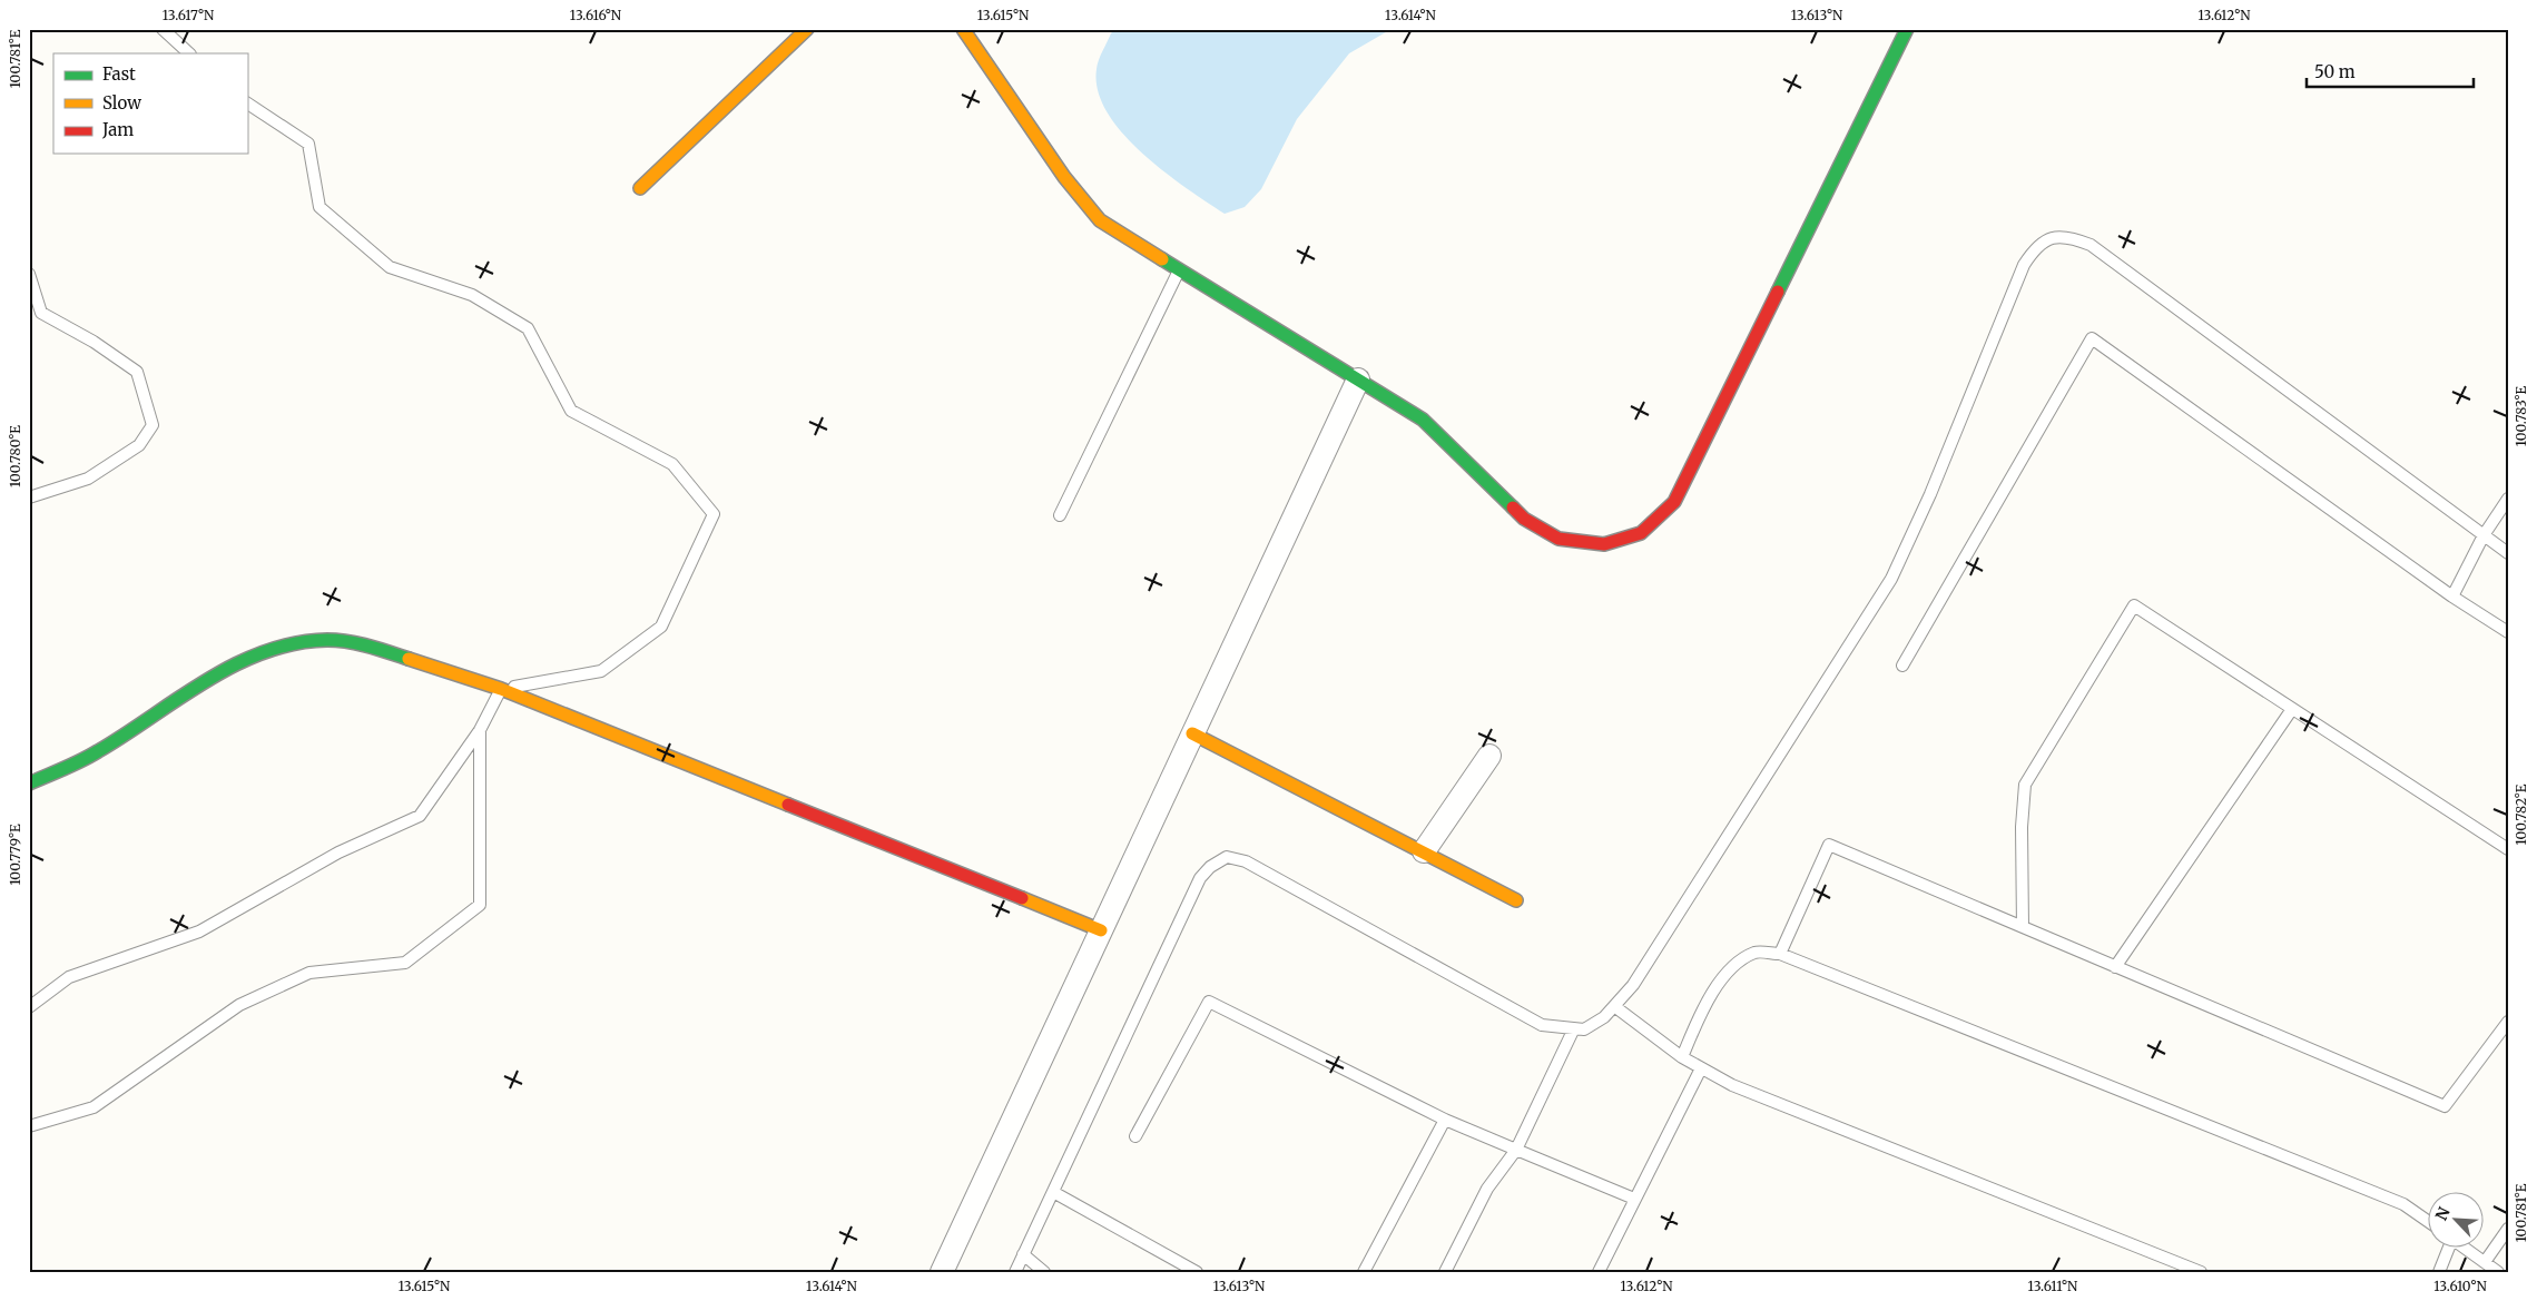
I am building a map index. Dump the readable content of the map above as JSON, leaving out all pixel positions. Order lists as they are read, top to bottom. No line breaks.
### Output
{"legend":["Fast","Slow","Jam"],"scale_bar":"50 m","north":"top left","coordinates":["13.617°N","13.616°N","13.615°N","13.614°N","13.613°N","13.612°N","100.781°E","100.783°E","100.780°E","100.782°E","100.779°E","13.611°N","13.610°N"]}
